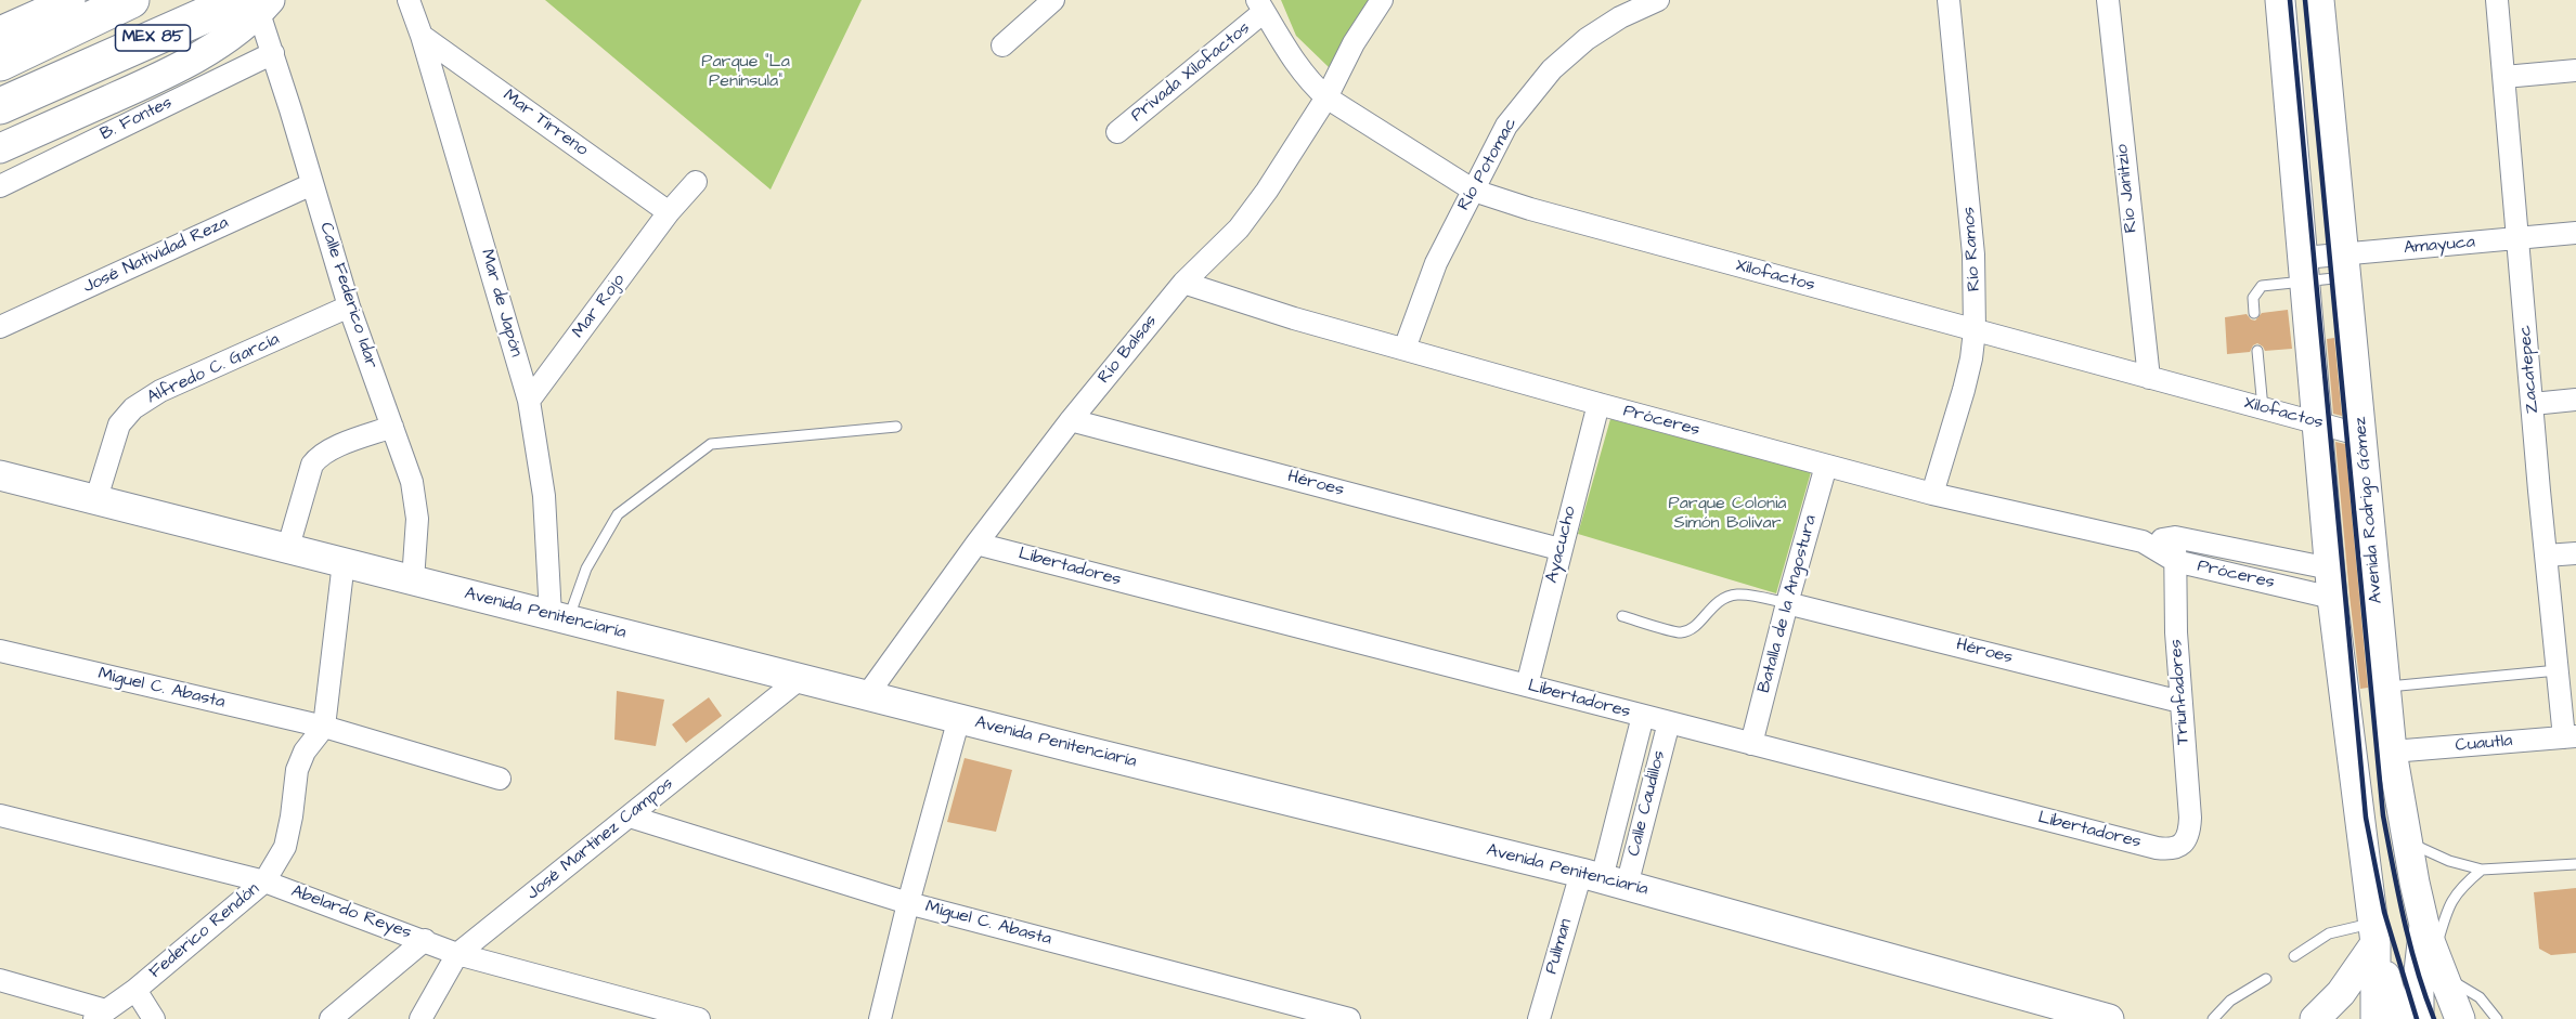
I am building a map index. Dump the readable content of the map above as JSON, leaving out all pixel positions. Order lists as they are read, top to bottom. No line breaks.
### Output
{"streets":{"highway":["MEX 85"],"street":["Privada Xilofactos","B. Fontes","Mar Tirreno","Río Potomac","Rio Janitzio","Amayuca","Río Ramos","José Natividad Reza","Xilofactos","Calle Federico Idar","Mar de Japón","Mar Rojo","Río Balsas","Alfredo C. García","Zacatepec","Próceres","Héroes","Avenida Rodrigo Gómez","Ayacucho","Libertadores","Batalla de la Angostura","Avenida Penitenciaría","Miguel C. Abasta","Triunfadores","Cuautla","Calle Caudillos","José Martínez Campos","Abelardo Reyes","Federico Rendón","Pullman"]},"crossings":[["MEX 85","Calle Federico Idar"],["Privada Xilofactos","Xilofactos"],["B. Fontes","Calle Federico Idar"],["Mar Tirreno","Mar de Japón"],["Mar Tirreno","Mar Rojo"],["Río Potomac","Xilofactos"],["Río Potomac","Próceres"],["Rio Janitzio","Xilofactos"],["Amayuca","Zacatepec"],["Amayuca","Avenida Rodrigo Gómez"],["Río Ramos","Xilofactos"],["Río Ramos","Próceres"],["José Natividad Reza","Calle Federico Idar"],["Xilofactos","Río Balsas"],["Xilofactos","Avenida Rodrigo Gómez"],["Calle Federico Idar","Alfredo C. García"],["Calle Federico Idar","Avenida Penitenciaría"],["Mar de Japón","Mar Rojo"],["Mar de Japón","Avenida Penitenciaría"],["Río Balsas","Próceres"],["Río Balsas","Héroes"],["Río Balsas","Libertadores"],["Río Balsas","Avenida Penitenciaría"],["Alfredo C. García","Avenida Penitenciaría"],["Zacatepec","Cuautla"],["Próceres","Ayacucho"],["Próceres","Batalla de la Angostura"],["Próceres","Triunfadores"],["Héroes","Ayacucho"],["Héroes","Batalla de la Angostura"],["Héroes","Triunfadores"],["Avenida Rodrigo Gómez","Cuautla"],["Ayacucho","Libertadores"],["Libertadores","Batalla de la Angostura"],["Libertadores","Triunfadores"],["Libertadores","Calle Caudillos"],["Avenida Penitenciaría","Calle Caudillos"],["Avenida Penitenciaría","José Martínez Campos"],["Avenida Penitenciaría","Pullman"],["Miguel C. Abasta","José Martínez Campos"],["Miguel C. Abasta","Federico Rendón"],["Calle Caudillos","Pullman"],["José Martínez Campos","Abelardo Reyes"],["Abelardo Reyes","Federico Rendón"]],"parks":["Parque \"La Península\"","Parque Colonia Simón Bolívar"]}
